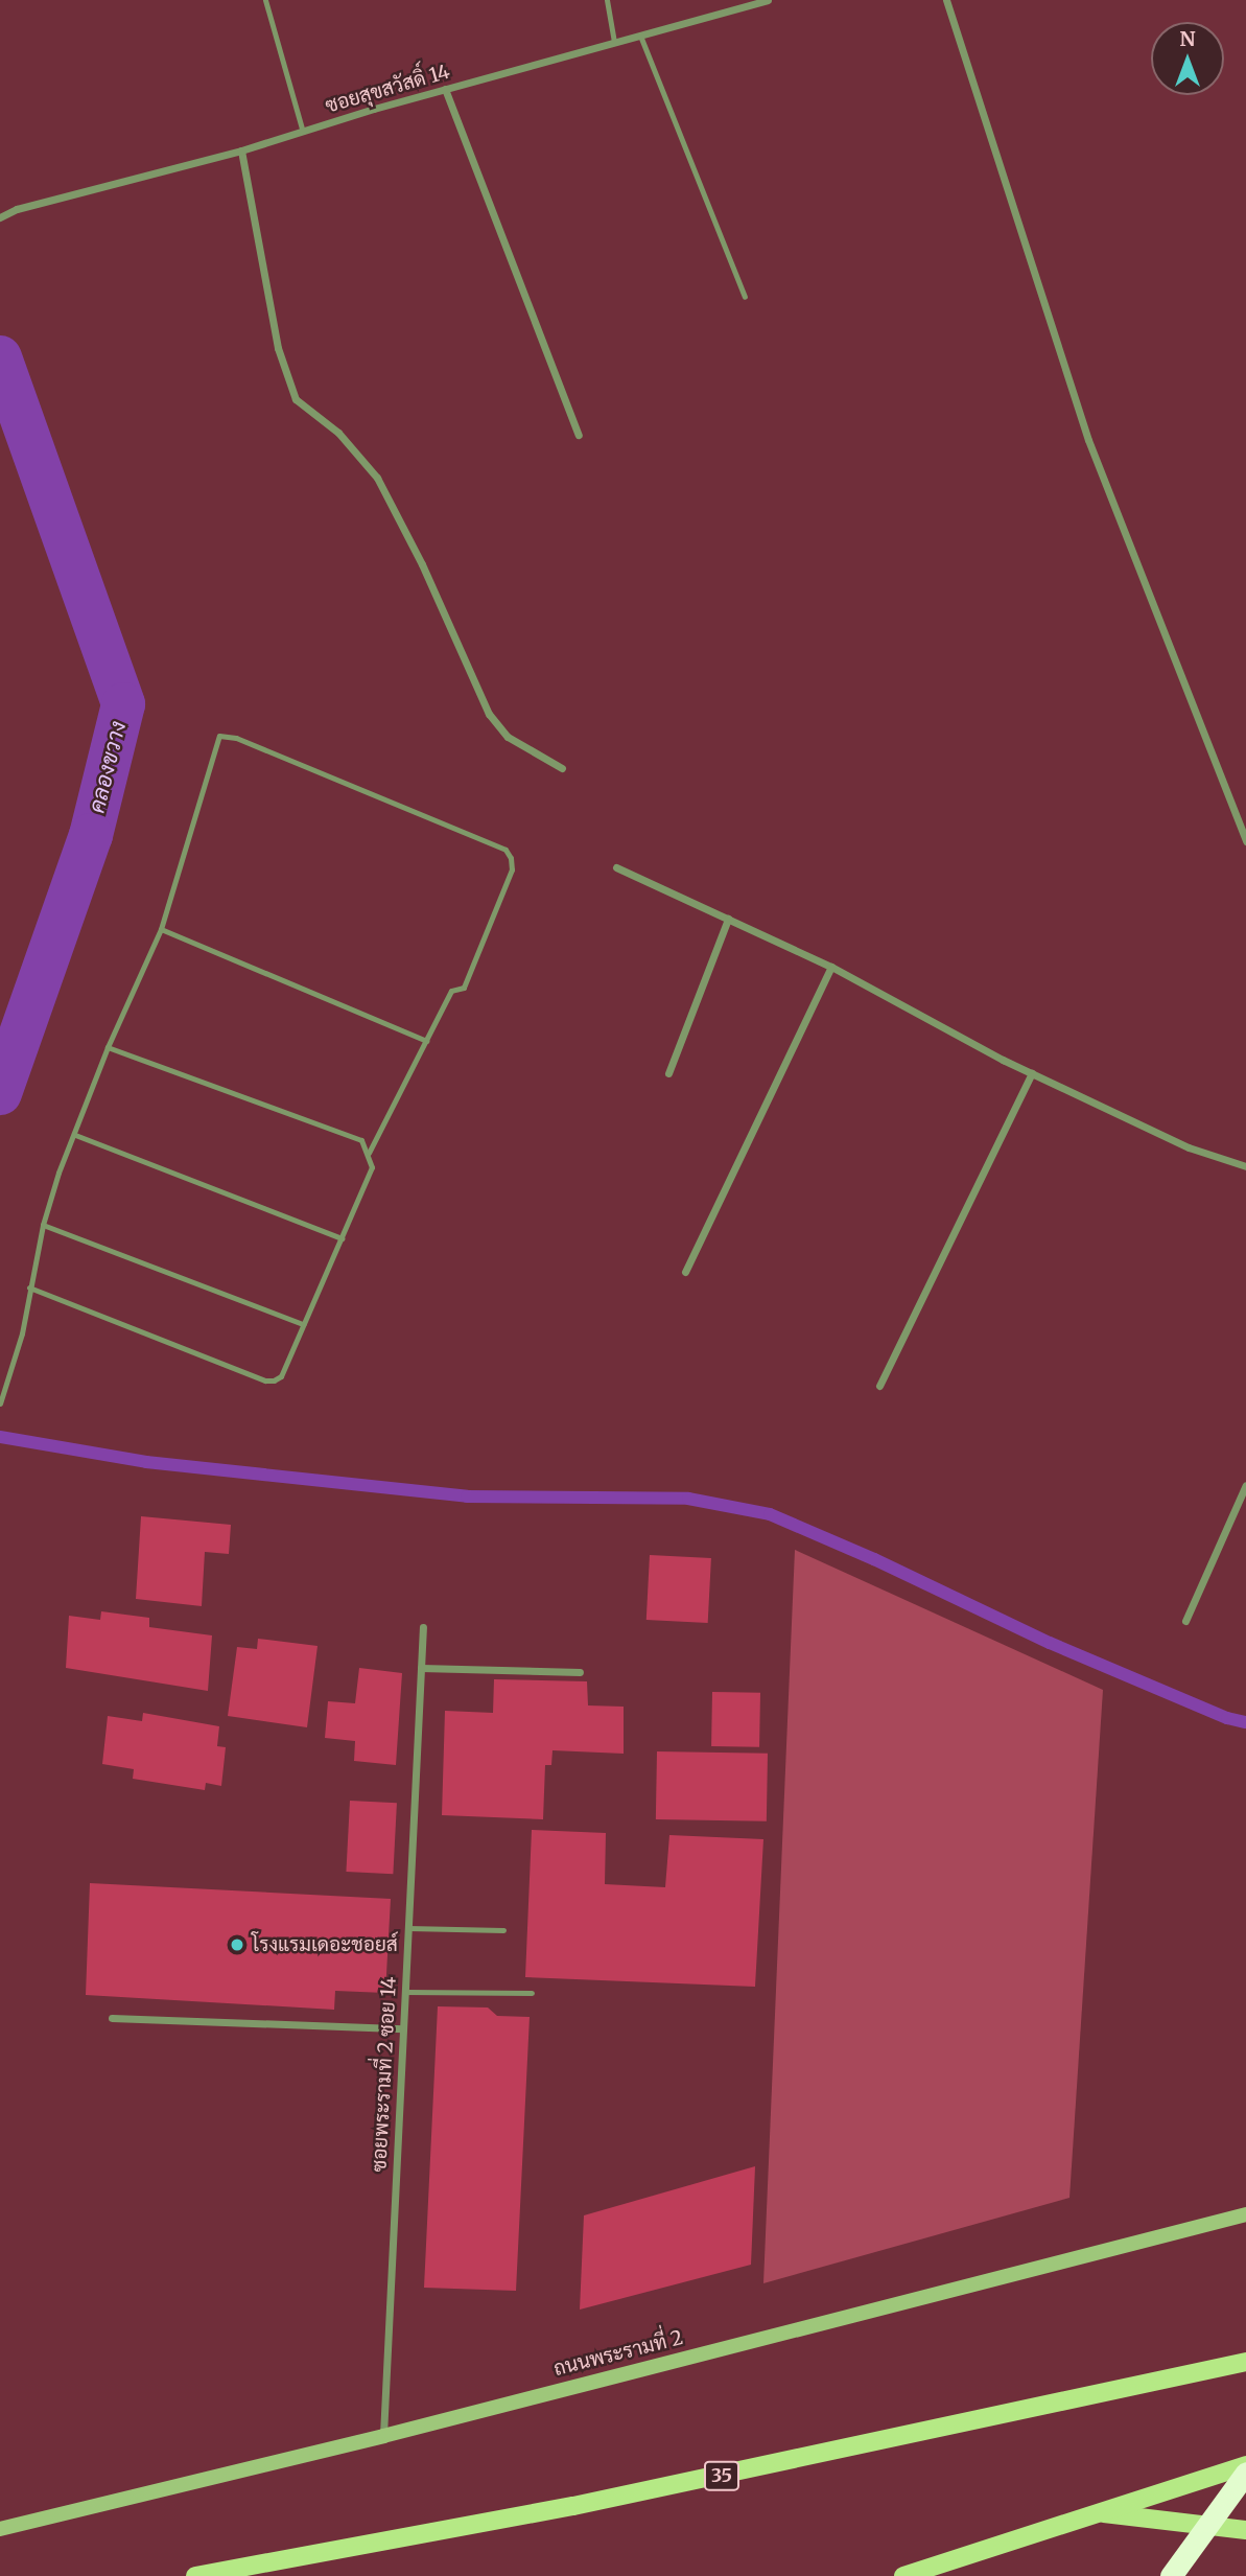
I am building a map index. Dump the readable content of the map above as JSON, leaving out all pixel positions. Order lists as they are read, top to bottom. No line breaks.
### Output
{"streets":{"main road":["ถนนพระรามที่ 2","35"],"street":["ซอยสุขสวัสดิ์ 14","ซอยพระรามที่ 2 ซอย 14"]},"crossings":[["ซอยพระรามที่ 2 ซอย 14","ถนนพระรามที่ 2"]],"water":["คลองขวาง"],"places":["โรงแรมเดอะชอยส์"],"north":"top"}
